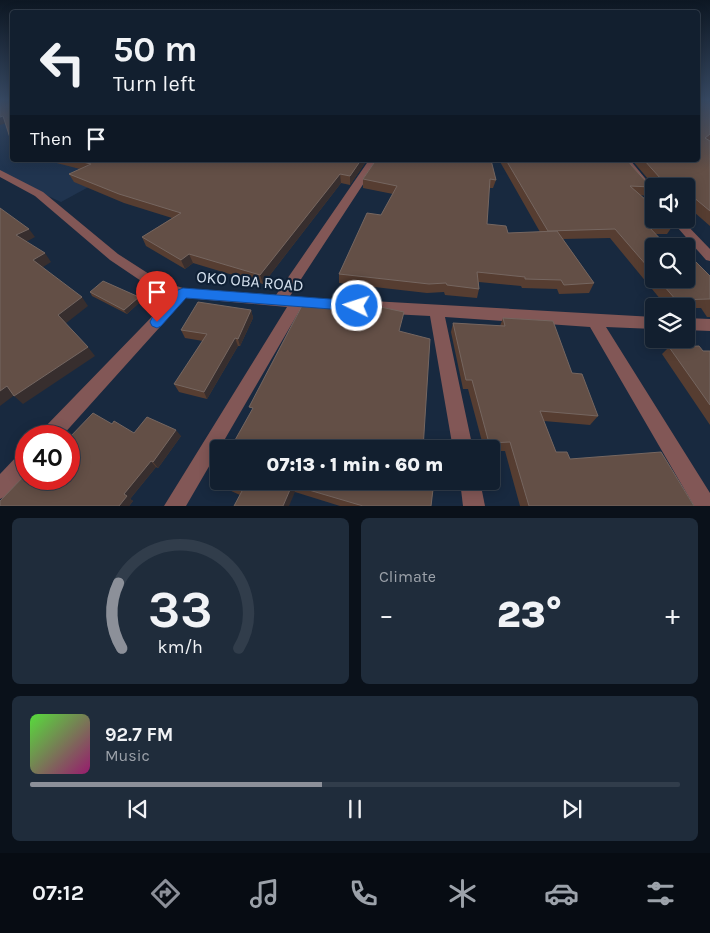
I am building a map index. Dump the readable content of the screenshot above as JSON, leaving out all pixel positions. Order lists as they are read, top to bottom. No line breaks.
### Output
{"streets":{"street":["OKO OBA ROAD"]},"page":{"turn":["50 m","Turn left"],"then":"Then","limit":"40","trip":"07:13 · 1 min · 60 m","tile":"Climate","heat":["−","23°","+"],"song":["92.7 FM","Music"],"tabs":"07:12","gauge":["33","km/h"]}}
